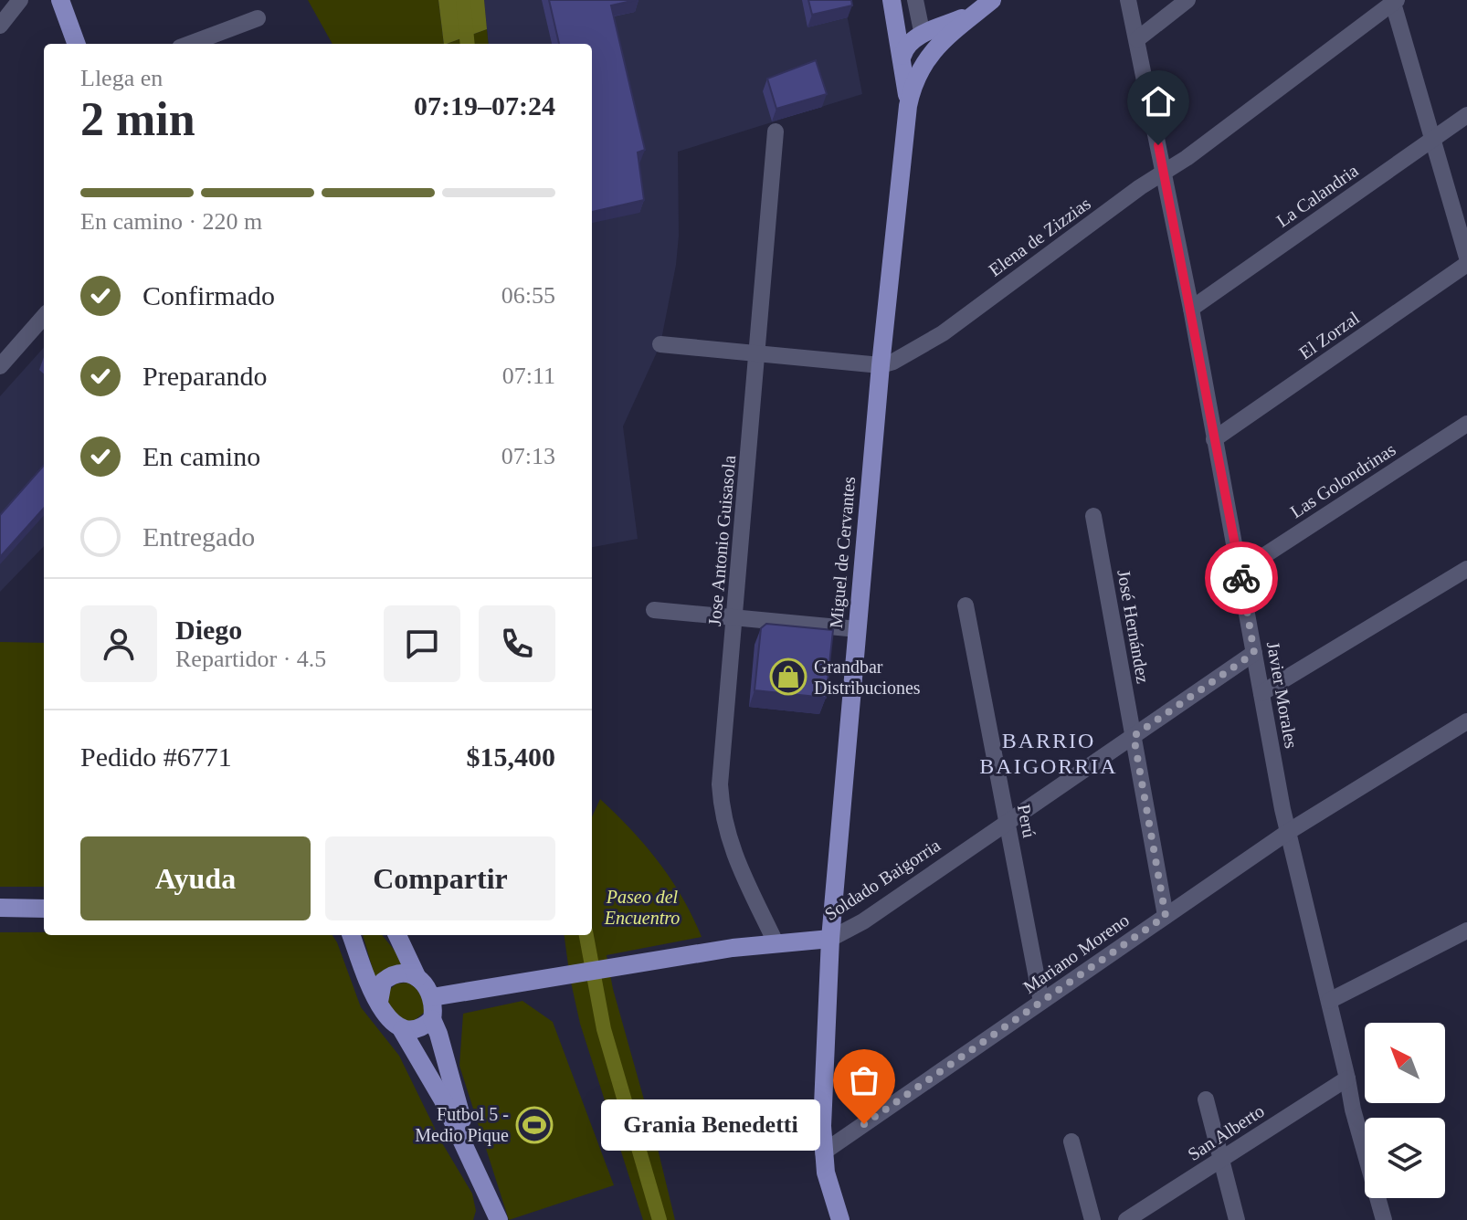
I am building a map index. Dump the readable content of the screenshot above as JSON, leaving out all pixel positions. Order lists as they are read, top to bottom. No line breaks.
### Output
{"streets":{"main road":["Miguel de Cervantes","Soldado Baigorria"],"street":["La Calandria","Elena de Zizzias","El Zorzal","Las Golondrinas","Jose Antonio Guisasola","José Hernández","Javier Morales","Perú","Mariano Moreno","San Alberto"]},"crossings":[["La Calandria","Javier Morales"],["Elena de Zizzias","Miguel de Cervantes"],["Elena de Zizzias","Javier Morales"],["El Zorzal","Javier Morales"],["Las Golondrinas","Javier Morales"],["Jose Antonio Guisasola","Soldado Baigorria"],["Miguel de Cervantes","Soldado Baigorria"],["Miguel de Cervantes","Mariano Moreno"],["José Hernández","Soldado Baigorria"],["José Hernández","Mariano Moreno"],["Javier Morales","Soldado Baigorria"],["Javier Morales","Mariano Moreno"],["Javier Morales","San Alberto"],["Perú","Soldado Baigorria"],["Perú","Mariano Moreno"]],"districts":["BARRIO BAIGORRIA"],"parks":["Paseo del Encuentro"],"places":{"shop":["Grandbar Distribuciones"],"other":["Grania Benedetti"],"sports":["Futbol 5 - Medio Pique"]},"north":"top left","page":{"heading":["2 min","Llega en","07:19–07:24"],"panel":["Diego","Repartidor · 4.5","Pedido #6771","$15,400"],"bar":"En camino · 220 m","list":[["Confirmado","06:55"],["Preparando","07:11"],["En camino","07:13"],"Entregado"],"buttons":["Ayuda","Compartir"],"bubble":"Grania Benedetti"}}
